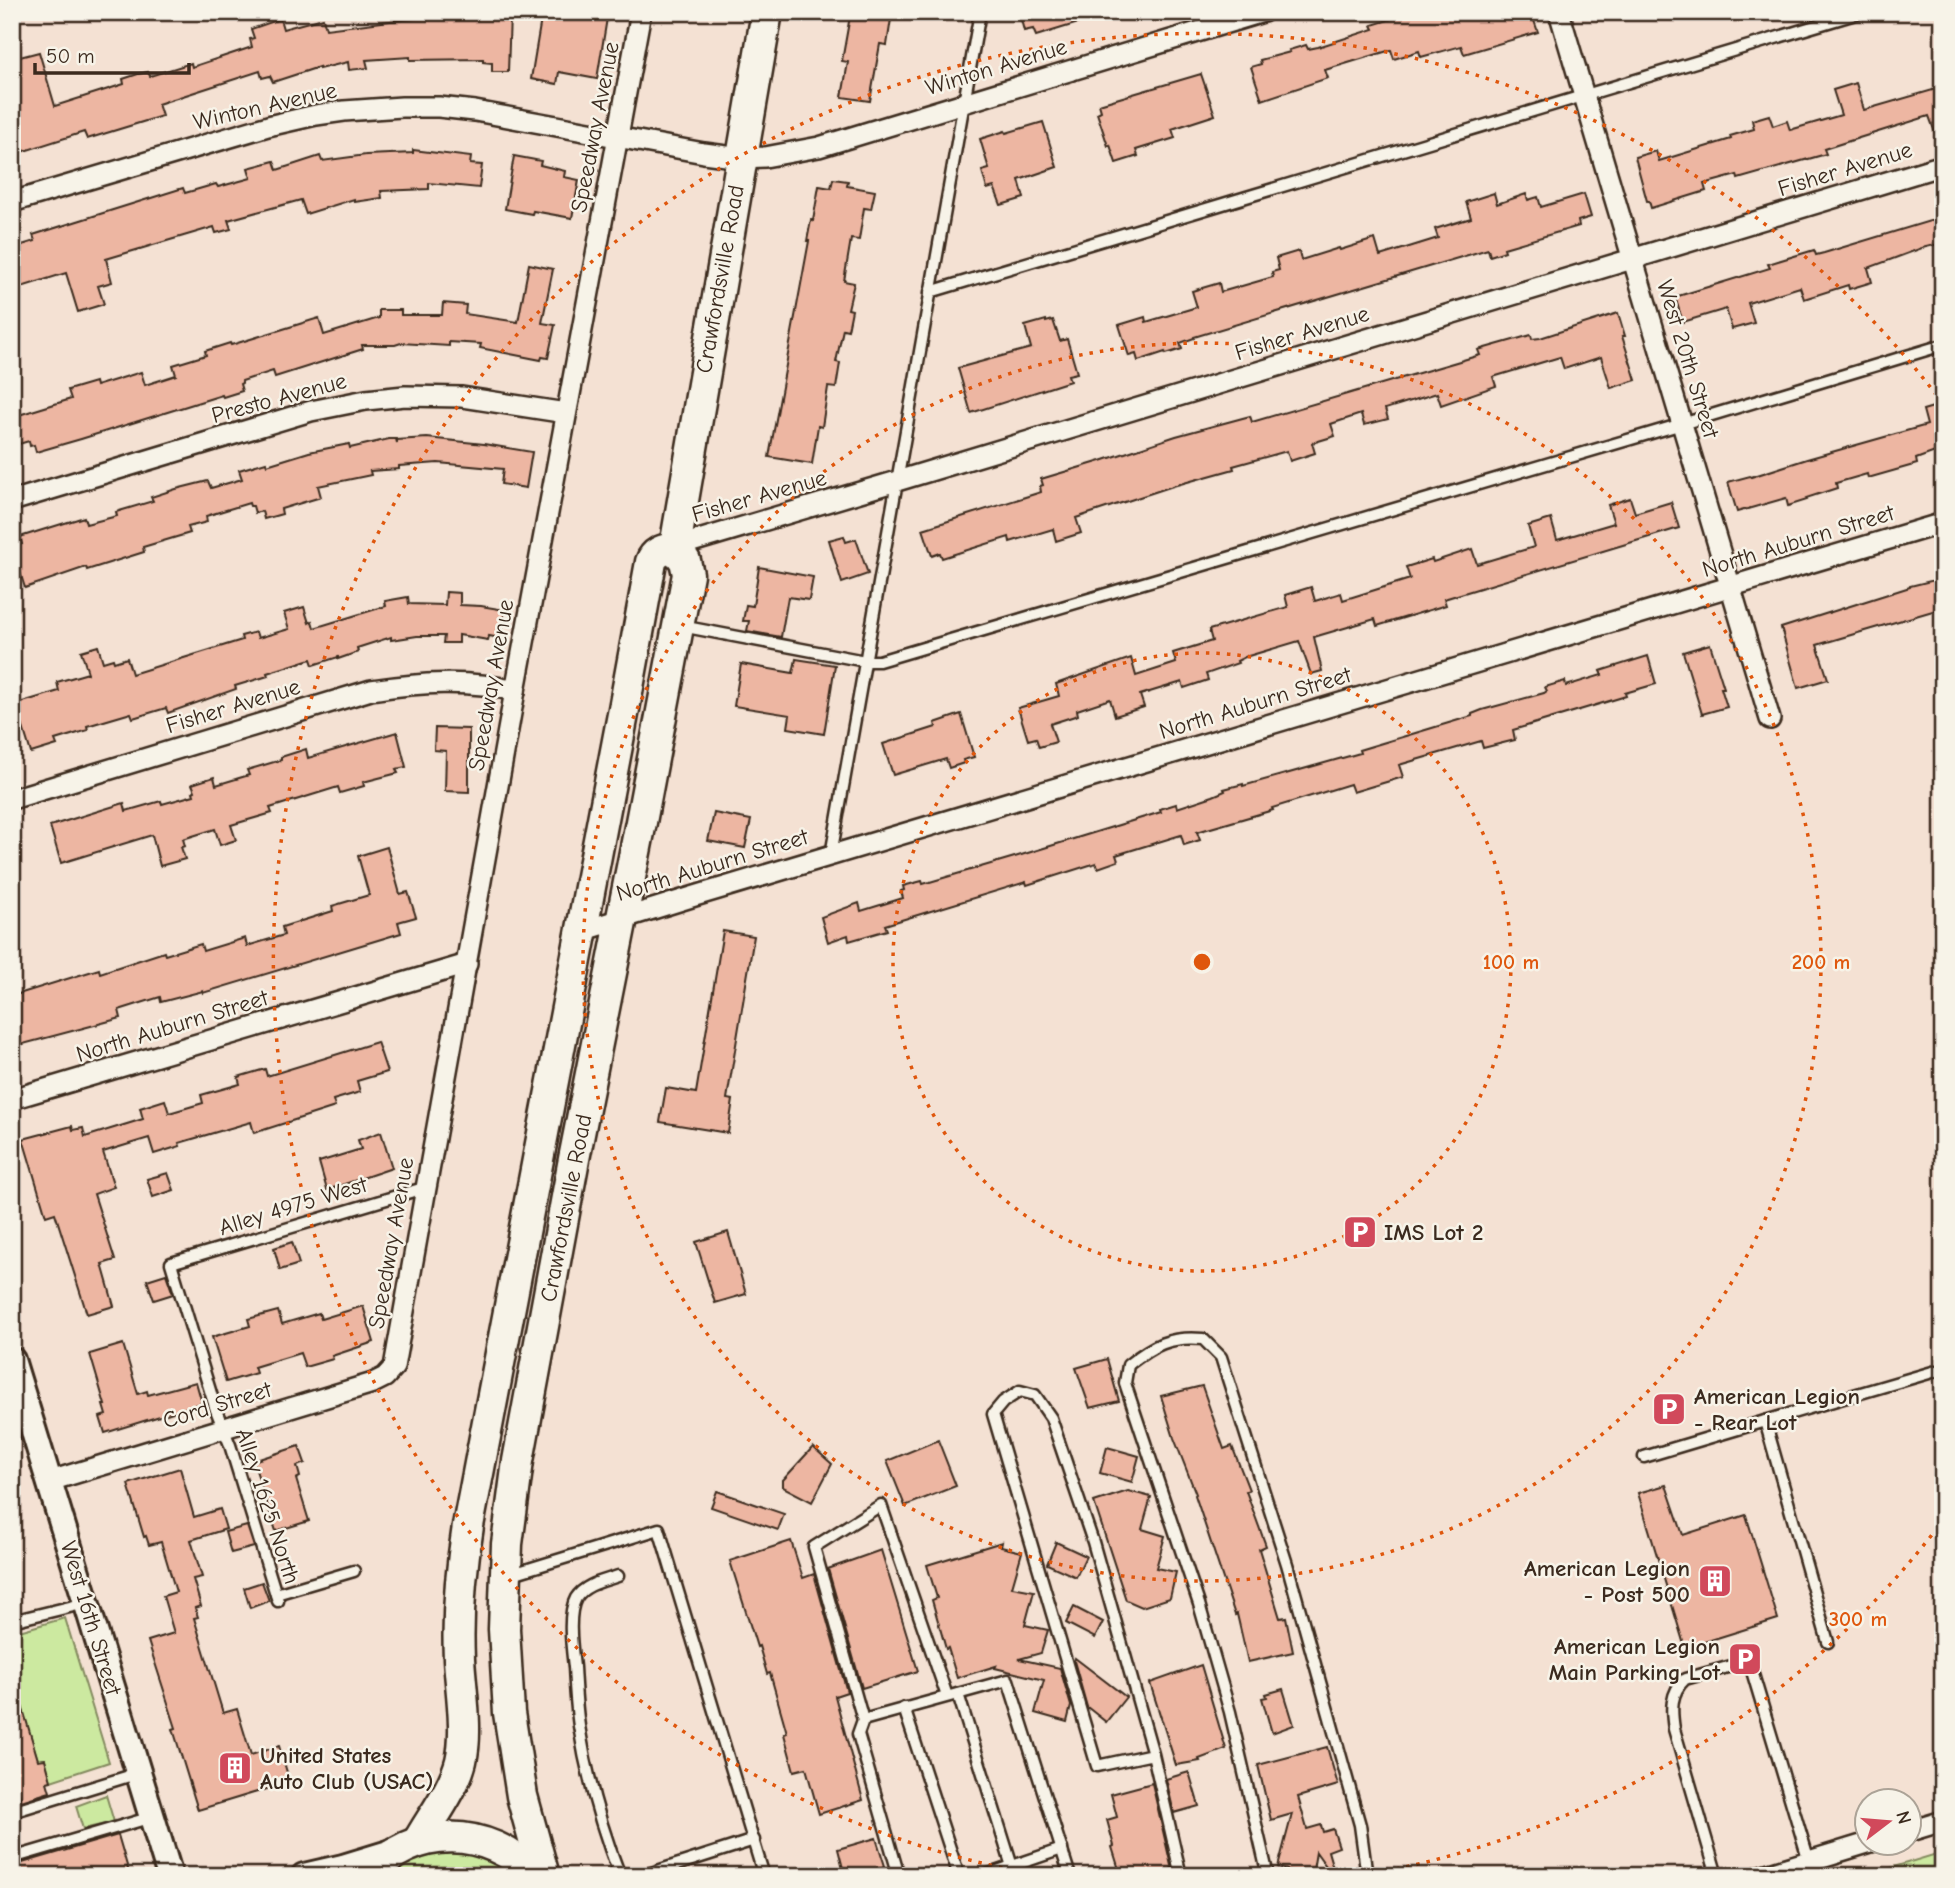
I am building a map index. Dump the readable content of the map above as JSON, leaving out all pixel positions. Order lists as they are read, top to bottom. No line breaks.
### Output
{"streets":{"main road":["Crawfordsville Road"],"street":["Winton Avenue","Speedway Avenue","Fisher Avenue","West 20th Street","Presto Avenue","North Auburn Street","Cord Street","West 16th Street"],"lane":["Alley 4975 West","Alley 1625 North"]},"crossings":[["Winton Avenue","Speedway Avenue"],["Winton Avenue","Crawfordsville Road"],["Speedway Avenue","Fisher Avenue"],["Speedway Avenue","Presto Avenue"],["Speedway Avenue","North Auburn Street"],["Speedway Avenue","Alley 4975 West"],["Speedway Avenue","Cord Street"],["Fisher Avenue","Crawfordsville Road"],["Fisher Avenue","West 20th Street"],["Crawfordsville Road","North Auburn Street"],["West 20th Street","North Auburn Street"],["Alley 4975 West","Alley 1625 North"],["Cord Street","Alley 1625 North"],["Cord Street","West 16th Street"]],"places":{"parking":["IMS Lot 2","American Legion - Rear Lot","American Legion Main Parking Lot"],"building":["American Legion - Post 500","United States Auto Club (USAC)"]},"scale_bar":"50 m","north":"right","rings":["100 m","200 m","300 m"]}
